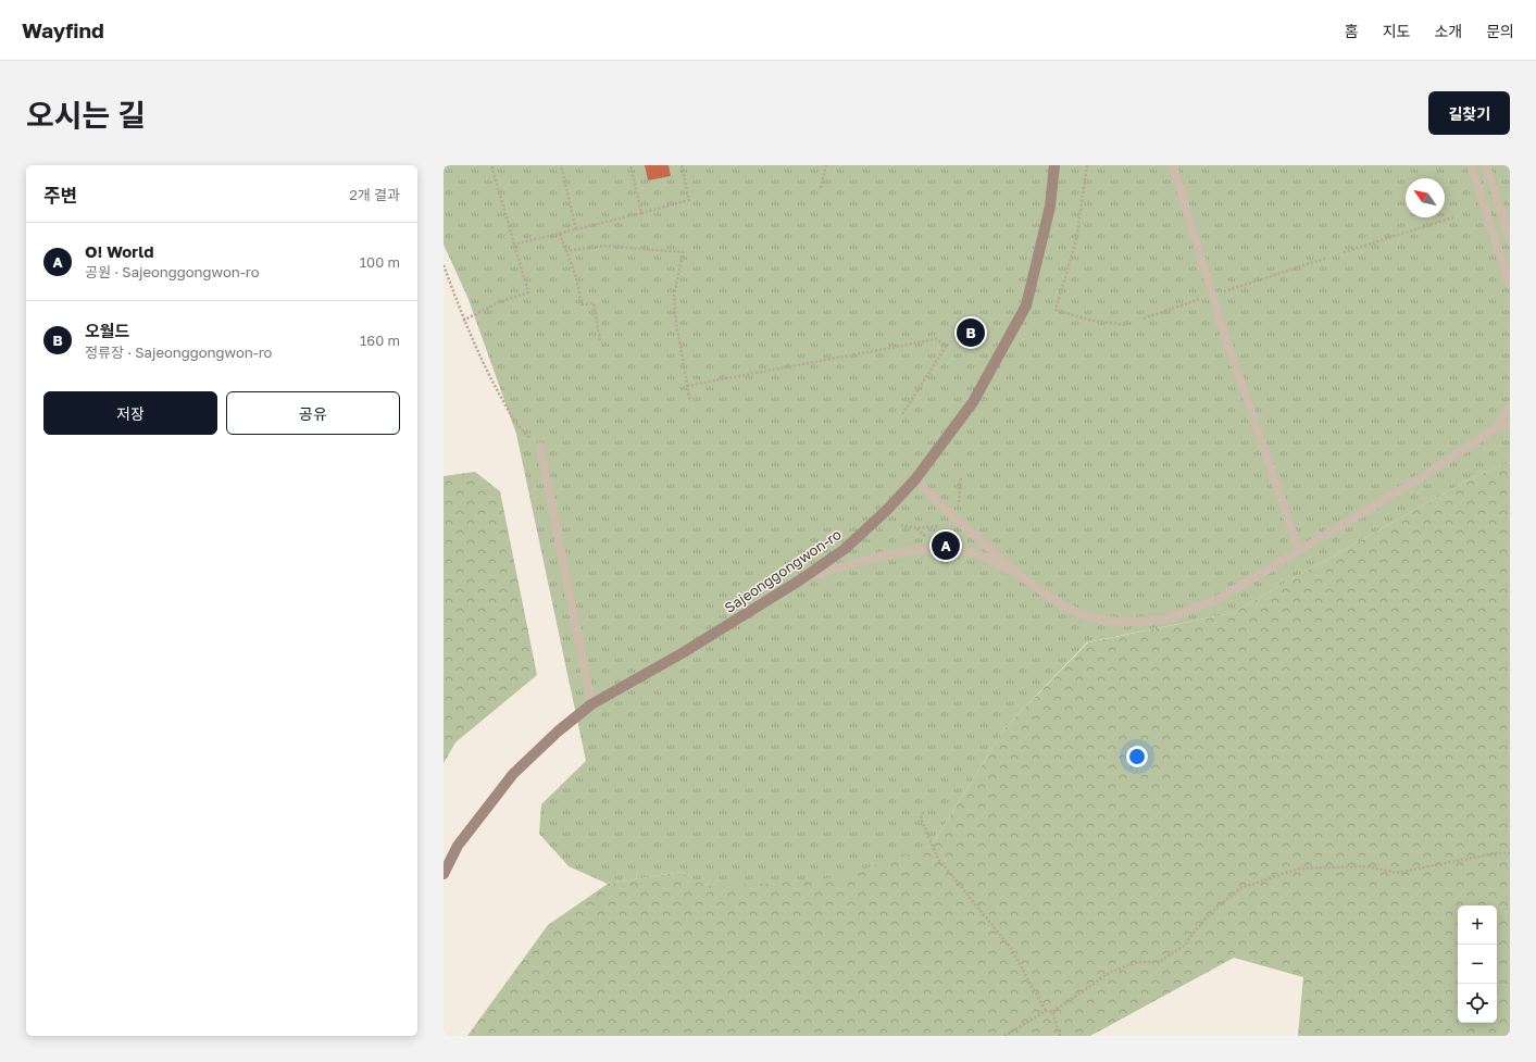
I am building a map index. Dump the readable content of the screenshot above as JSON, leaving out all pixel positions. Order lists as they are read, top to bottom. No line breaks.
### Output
{"streets":{"main road":["Sajeonggongwon-ro"]},"north":"top left","page":{"header":"Wayfind","nav":["홈","지도","소개","문의"],"title":"오시는 길","buttons":["길찾기",["저장","공유"]],"heading":["주변","2개 결과"],"list":[{"mark":"A","name":"O! World","note":"공원 · Sajeonggongwon-ro","value":"100 m"},{"mark":"B","name":"오월드","note":"정류장 · Sajeonggongwon-ro","value":"160 m"}],"pins":["B","A"],"map_buttons":["+","−"]}}
